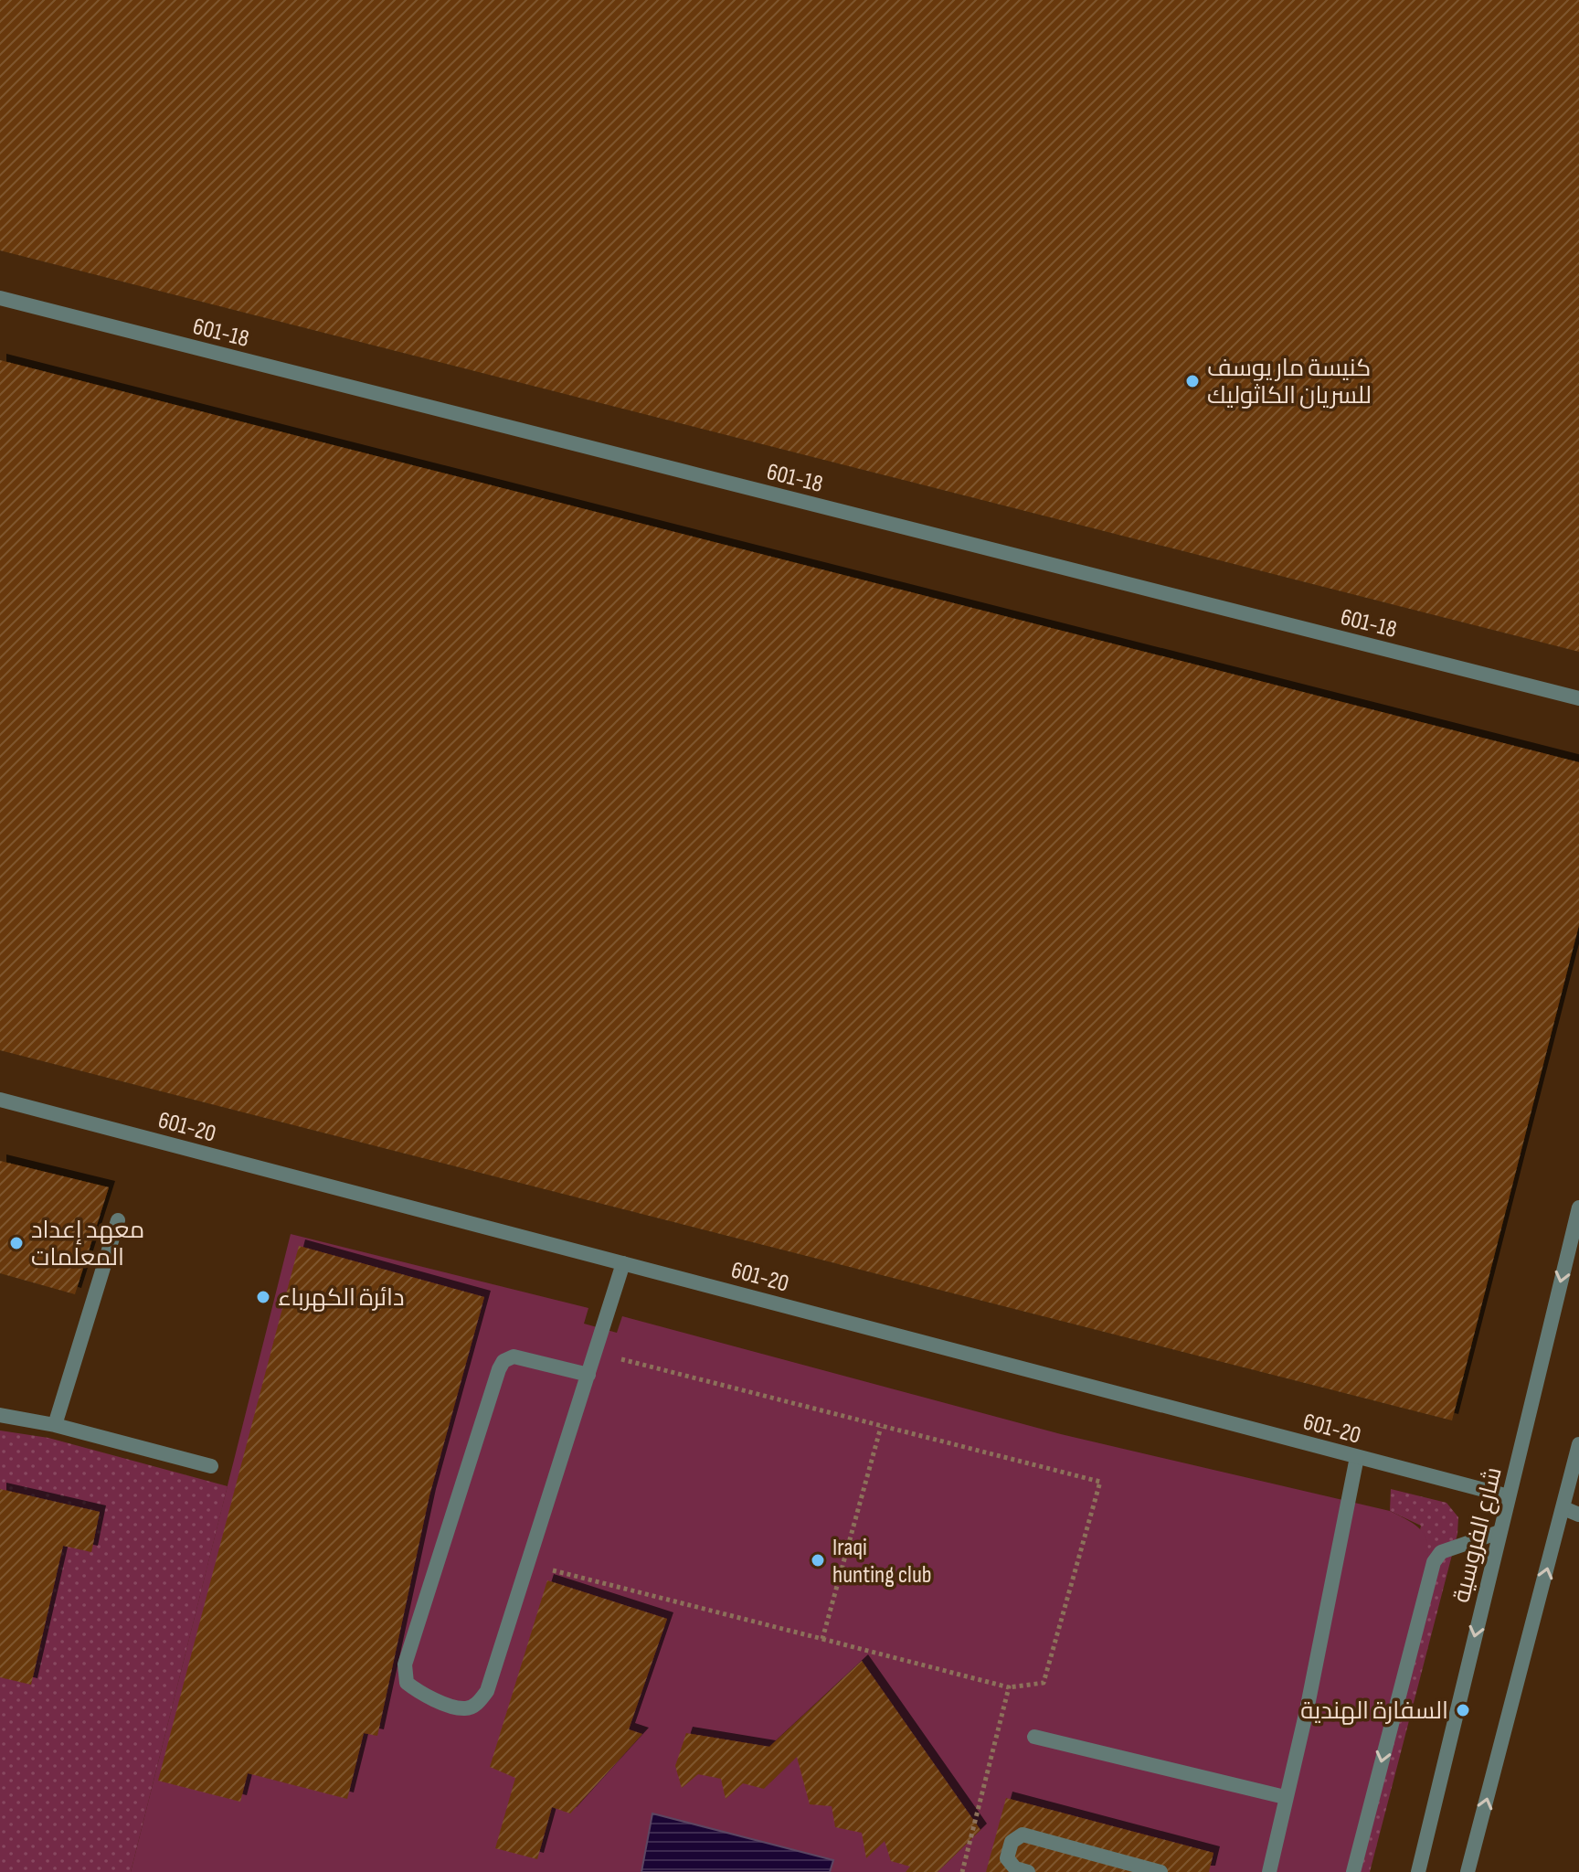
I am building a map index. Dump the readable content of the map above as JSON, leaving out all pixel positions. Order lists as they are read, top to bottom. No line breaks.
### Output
{"streets":{"street":["601-18","601-20","شارع الفروسية"]},"crossings":[["601-20","شارع الفروسية"]],"places":["كنيسة مار يوسف للسريان الكاثوليك","معهد إعداد المعلمات","دائرة الكهرباء","Iraqi hunting club","السفارة الهندية"]}
